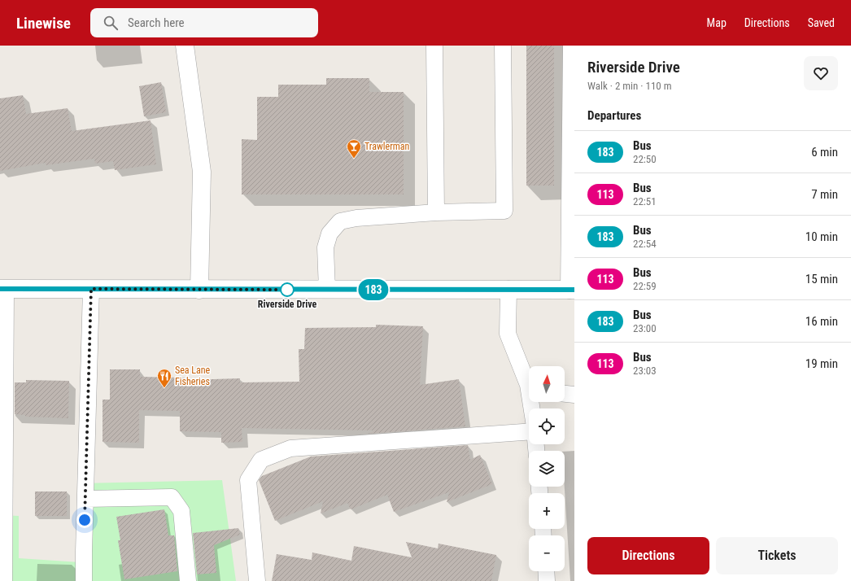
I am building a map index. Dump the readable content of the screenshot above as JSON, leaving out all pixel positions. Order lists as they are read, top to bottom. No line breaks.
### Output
{"places":{"bar":["Trawlerman"],"other":["Riverside Drive"],"restaurant":["Sea Lane Fisheries"]},"lines":["bus line 183"],"north":"top","page":{"header":"Linewise","search":"Search here","nav":["Map","Directions","Saved"],"on_map":"183","heading":[["Riverside Drive","Walk · 2 min · 110 m"],"Departures"],"list":[{"mark":"183","name":"Bus","note":"22:50","value":"6 min"},{"mark":"113","name":"Bus","note":"22:51","value":"7 min"},{"mark":"183","name":"Bus","note":"22:54","value":"10 min"},{"mark":"113","name":"Bus","note":"22:59","value":"15 min"},{"mark":"183","name":"Bus","note":"23:00","value":"16 min"},{"mark":"113","name":"Bus","note":"23:03","value":"19 min"}],"map_buttons":["+","−"],"buttons":["Directions","Tickets"]}}
